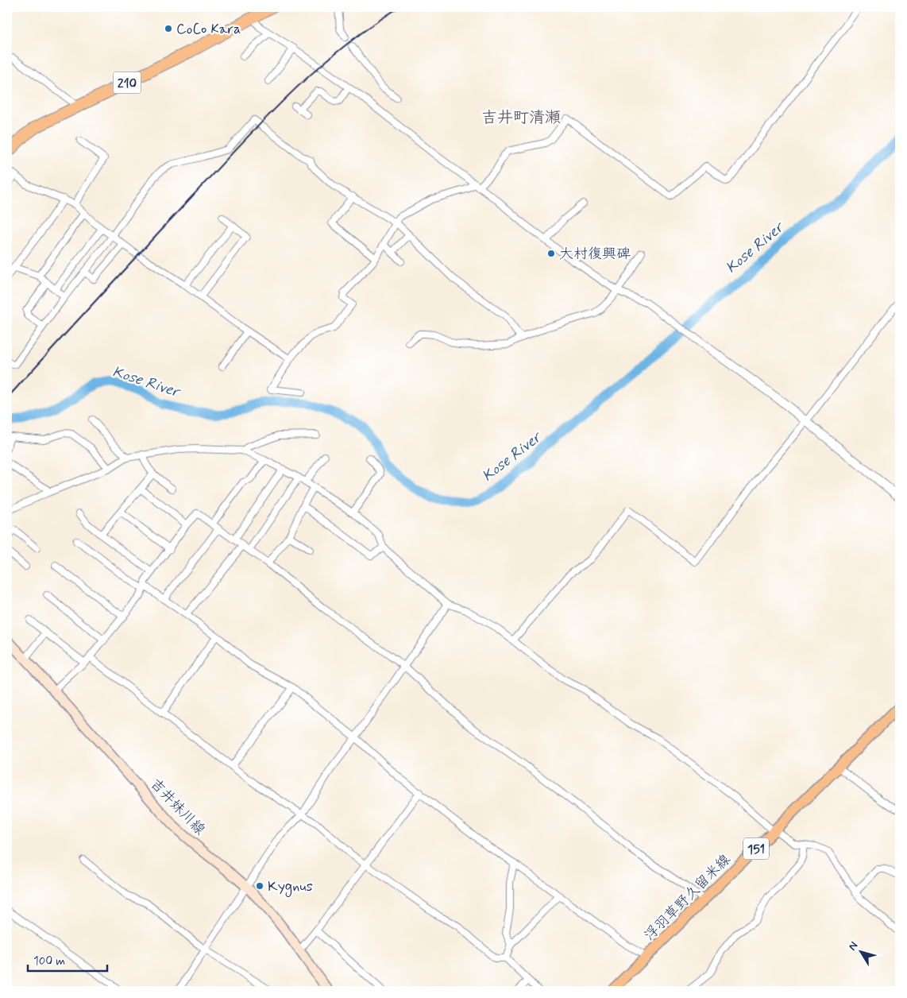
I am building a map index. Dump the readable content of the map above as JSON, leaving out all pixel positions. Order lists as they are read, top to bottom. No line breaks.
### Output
{"streets":{"highway":["210"],"main road":["吉井妹川線","151","浮羽草野久留米線"]},"districts":["吉井町清瀬"],"water":["Kose River"],"places":["CoCo Kara","大村復興碑","Kygnus"],"scale_bar":"100 m","north":"top left"}
